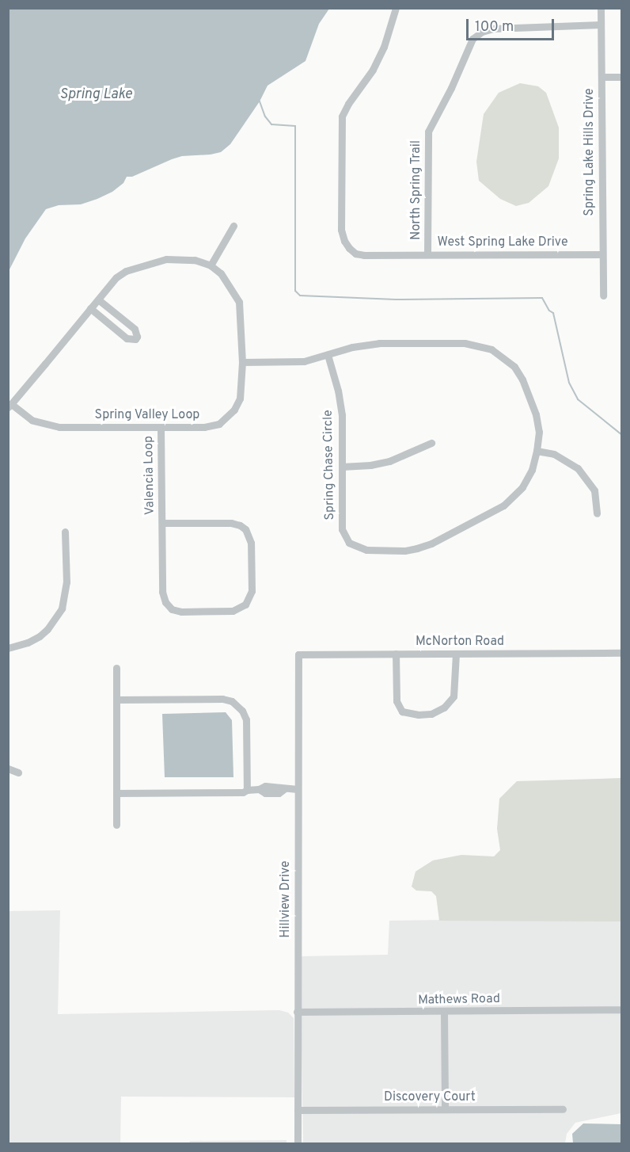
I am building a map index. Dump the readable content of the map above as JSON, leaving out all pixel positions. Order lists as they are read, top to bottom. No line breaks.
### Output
{"streets":{"street":["Spring Lake Hills Drive","North Spring Trail","West Spring Lake Drive","Spring Valley Loop","Spring Chase Circle","Valencia Loop","McNorton Road","Hillview Drive","Mathews Road","Discovery Court"]},"crossings":[["Spring Lake Hills Drive","North Spring Trail"],["Spring Lake Hills Drive","West Spring Lake Drive"],["North Spring Trail","West Spring Lake Drive"],["Spring Valley Loop","Spring Chase Circle"],["Spring Valley Loop","Valencia Loop"],["McNorton Road","Hillview Drive"],["Hillview Drive","Mathews Road"],["Hillview Drive","Discovery Court"]],"water":["Spring Lake"],"scale_bar":"100 m"}
